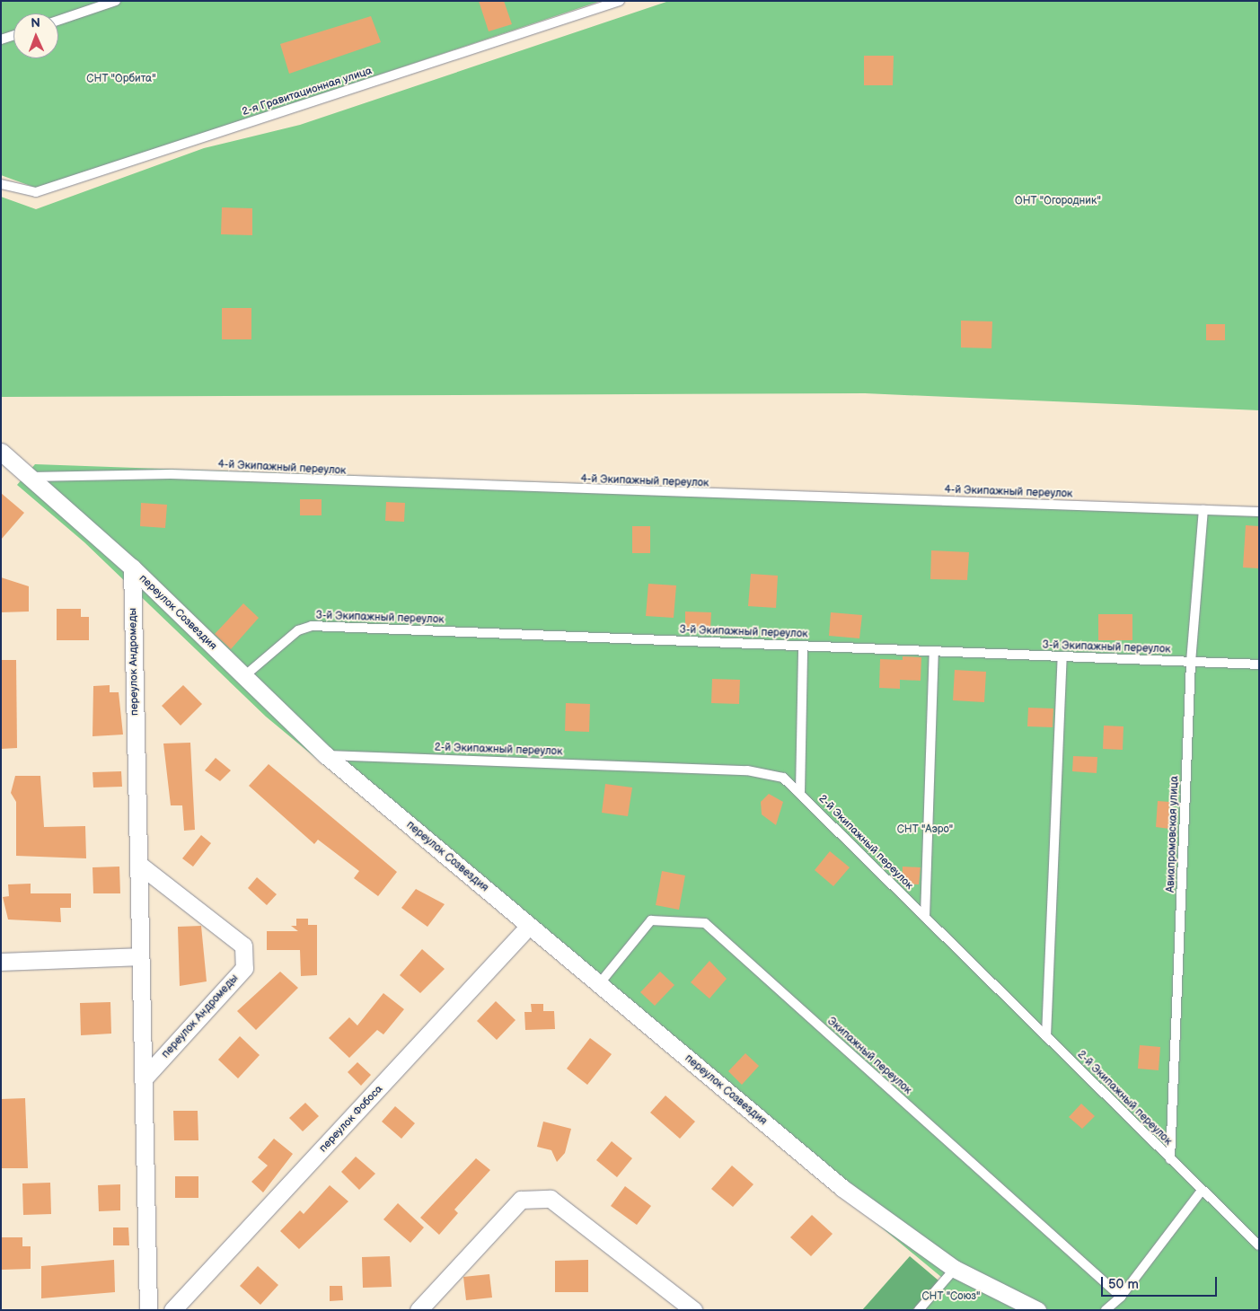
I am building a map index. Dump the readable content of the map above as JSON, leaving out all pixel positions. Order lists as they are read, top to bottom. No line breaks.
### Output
{"streets":{"street":["переулок Созвездия","переулок Андромеды","переулок Фобоса"],"lane":["2-я Гравитационная улица","4-й Экипажный переулок","3-й Экипажный переулок","2-й Экипажный переулок","Авиапромовская улица","Экипажный переулок"]},"crossings":[["4-й Экипажный переулок","переулок Созвездия"],["4-й Экипажный переулок","Авиапромовская улица"],["переулок Созвездия","3-й Экипажный переулок"],["переулок Созвездия","переулок Андромеды"],["переулок Созвездия","2-й Экипажный переулок"],["переулок Созвездия","Экипажный переулок"],["переулок Созвездия","переулок Фобоса"],["3-й Экипажный переулок","Авиапромовская улица"],["2-й Экипажный переулок","Авиапромовская улица"]],"parks":["СНТ \"Орбита\"","ОНТ \"Огородник\"","СНТ \"Аэро\"","СНТ \"Союз\""],"scale_bar":"50 m","north":"top"}
